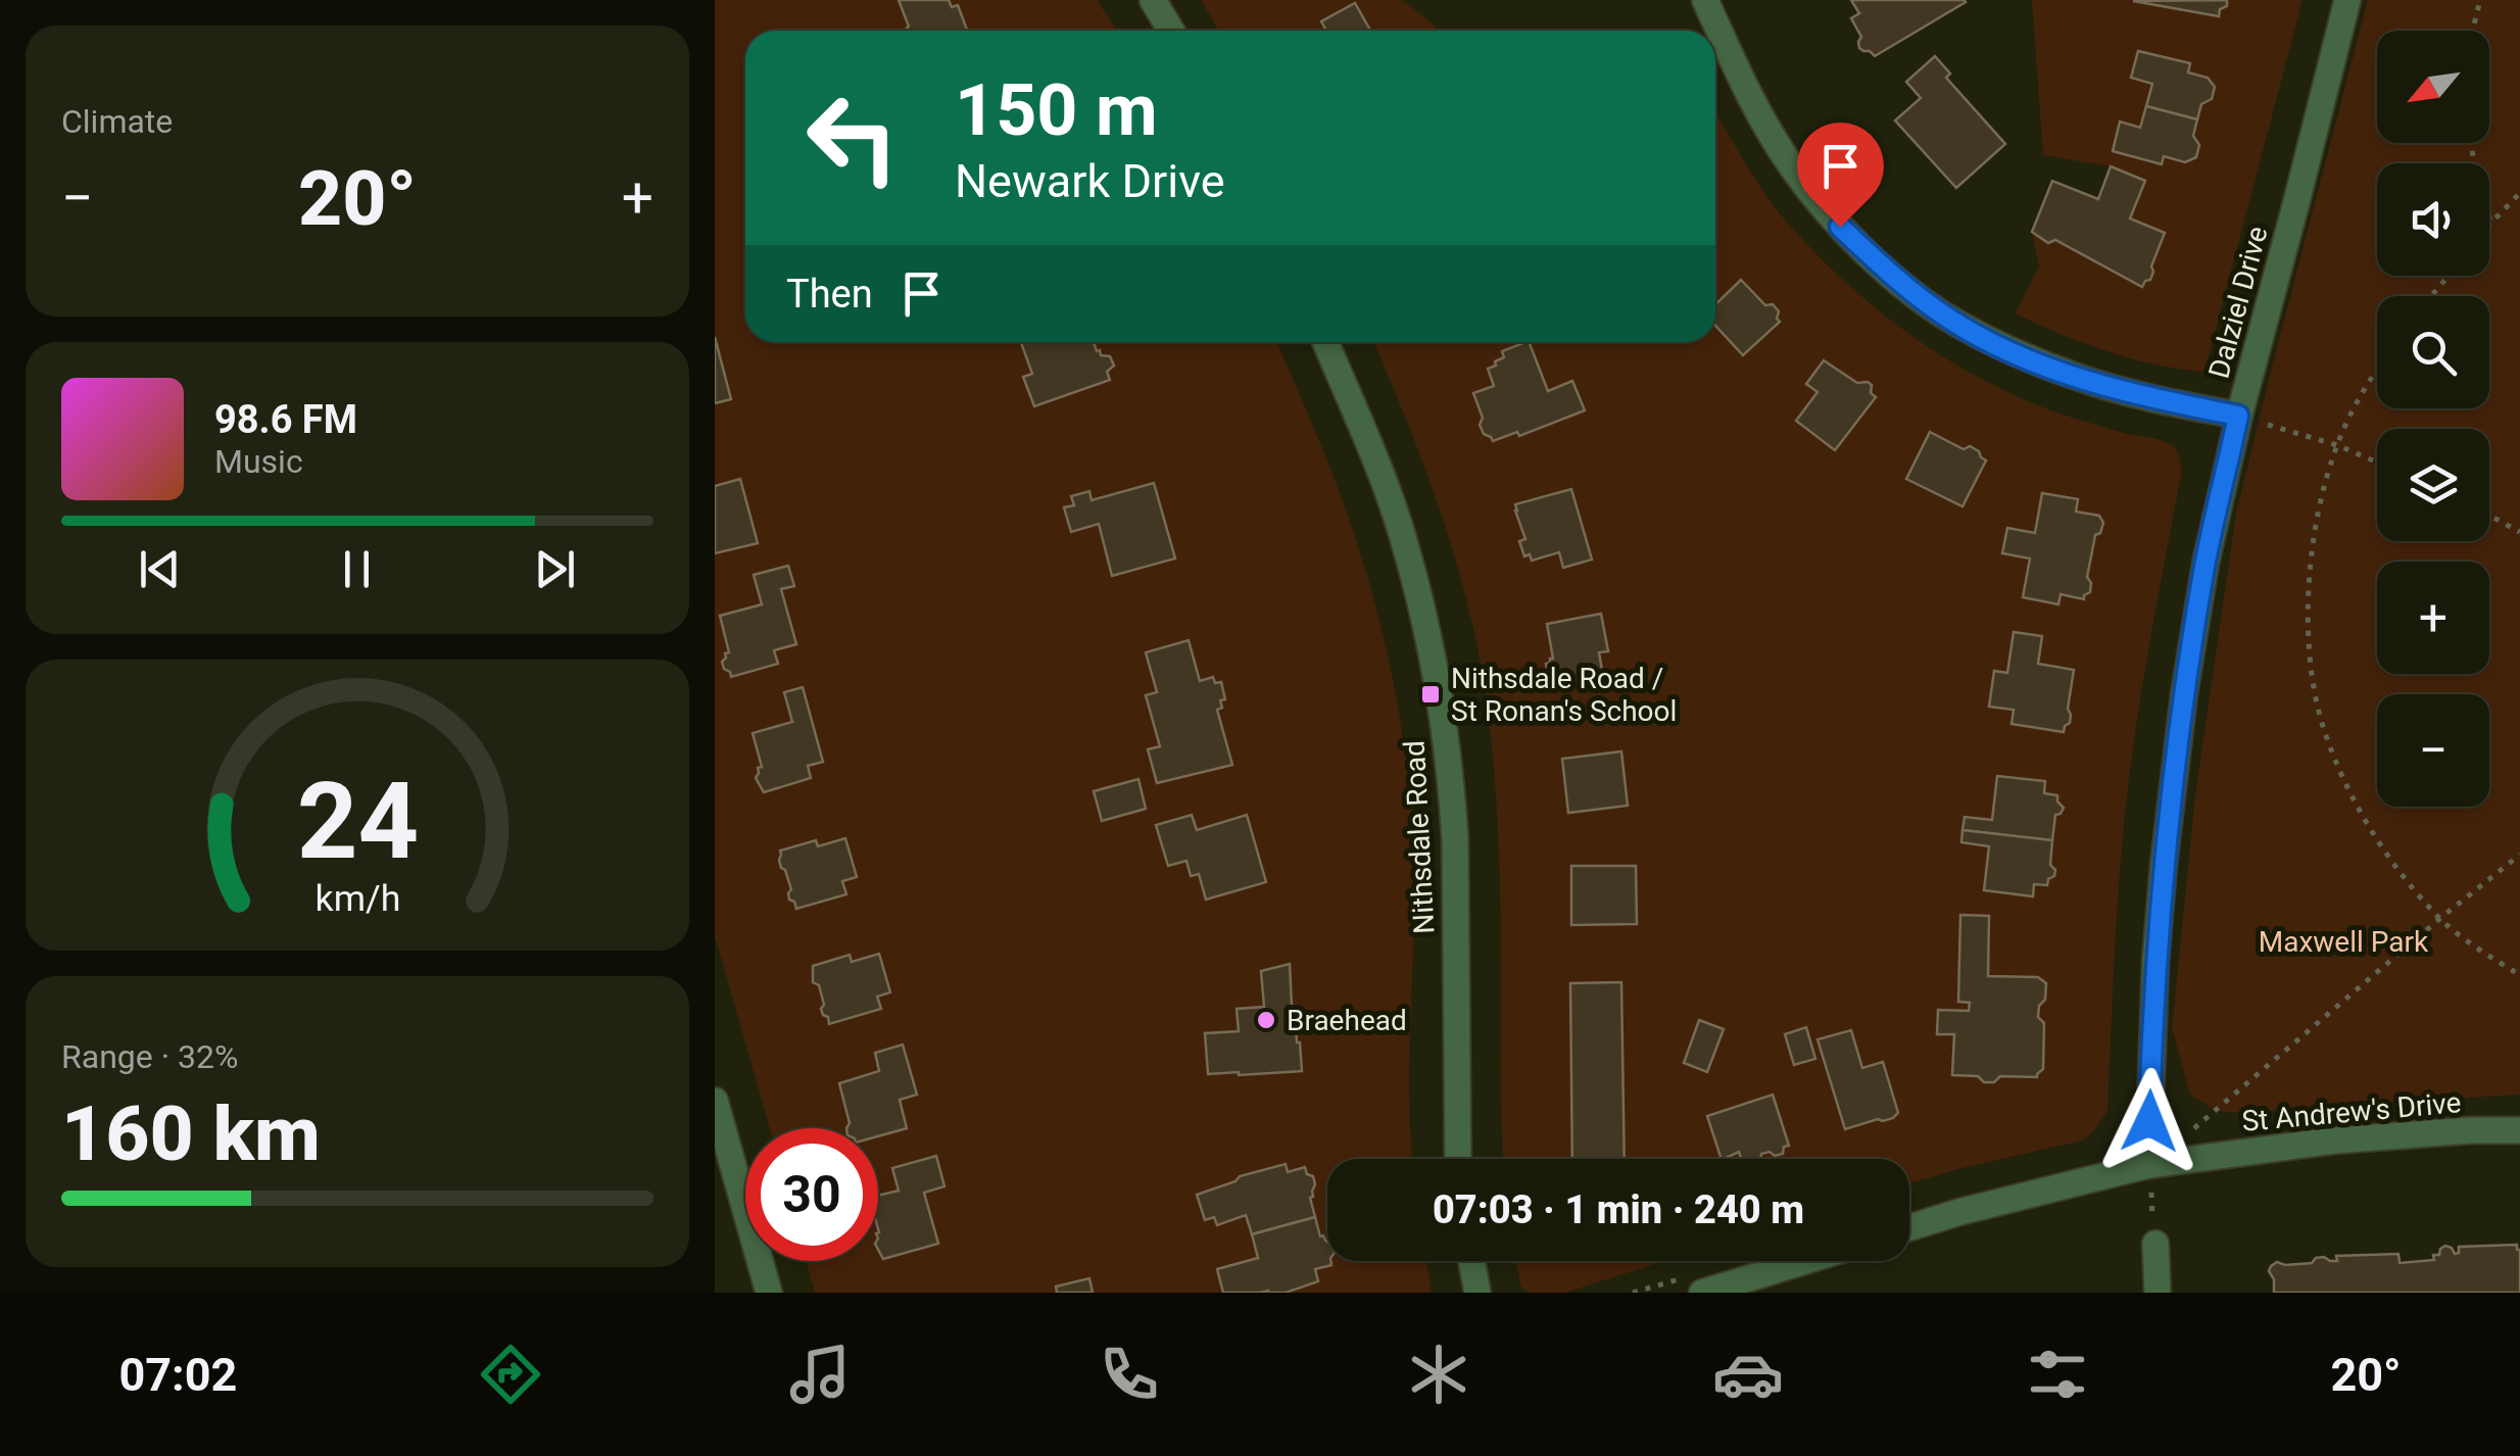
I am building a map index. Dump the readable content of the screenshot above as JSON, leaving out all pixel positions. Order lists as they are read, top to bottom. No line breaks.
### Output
{"streets":{"street":["Dalziel Drive","Nithsdale Road","St Andrew's Drive"]},"crossings":[["Dalziel Drive","St Andrew's Drive"]],"parks":["Maxwell Park"],"places":{"transit":["Nithsdale Road / St Ronan's School"],"other":["Braehead"]},"north":"bottom left","page":{"tile":["Climate",["Range · 32%","160 km"]],"map_buttons":["+","−"],"turn":["150 m","Newark Drive"],"heat":["−","20°","+"],"then":"Then","song":["98.6 FM","Music"],"limit":"30","trip":"07:03 · 1 min · 240 m","tabs":["07:02","20°"],"gauge":["24","km/h"]}}
